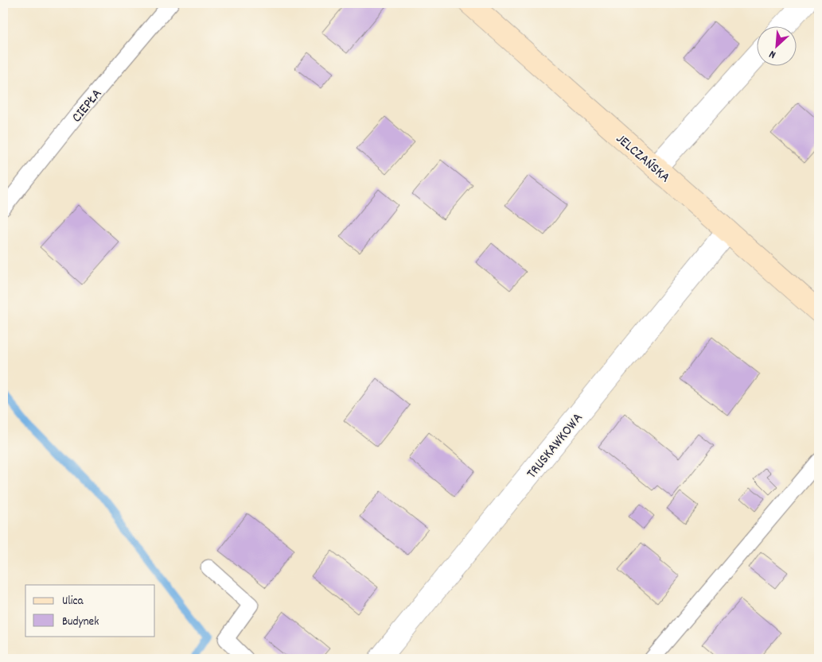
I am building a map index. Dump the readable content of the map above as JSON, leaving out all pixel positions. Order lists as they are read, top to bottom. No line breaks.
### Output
{"streets":{"main road":["JELCZAŃSKA"],"street":["TRUSKAWKOWA"],"lane":["CIEPŁA"]},"crossings":[["JELCZAŃSKA","TRUSKAWKOWA"]],"legend":["Ulica","Budynek"],"north":"bottom left"}
